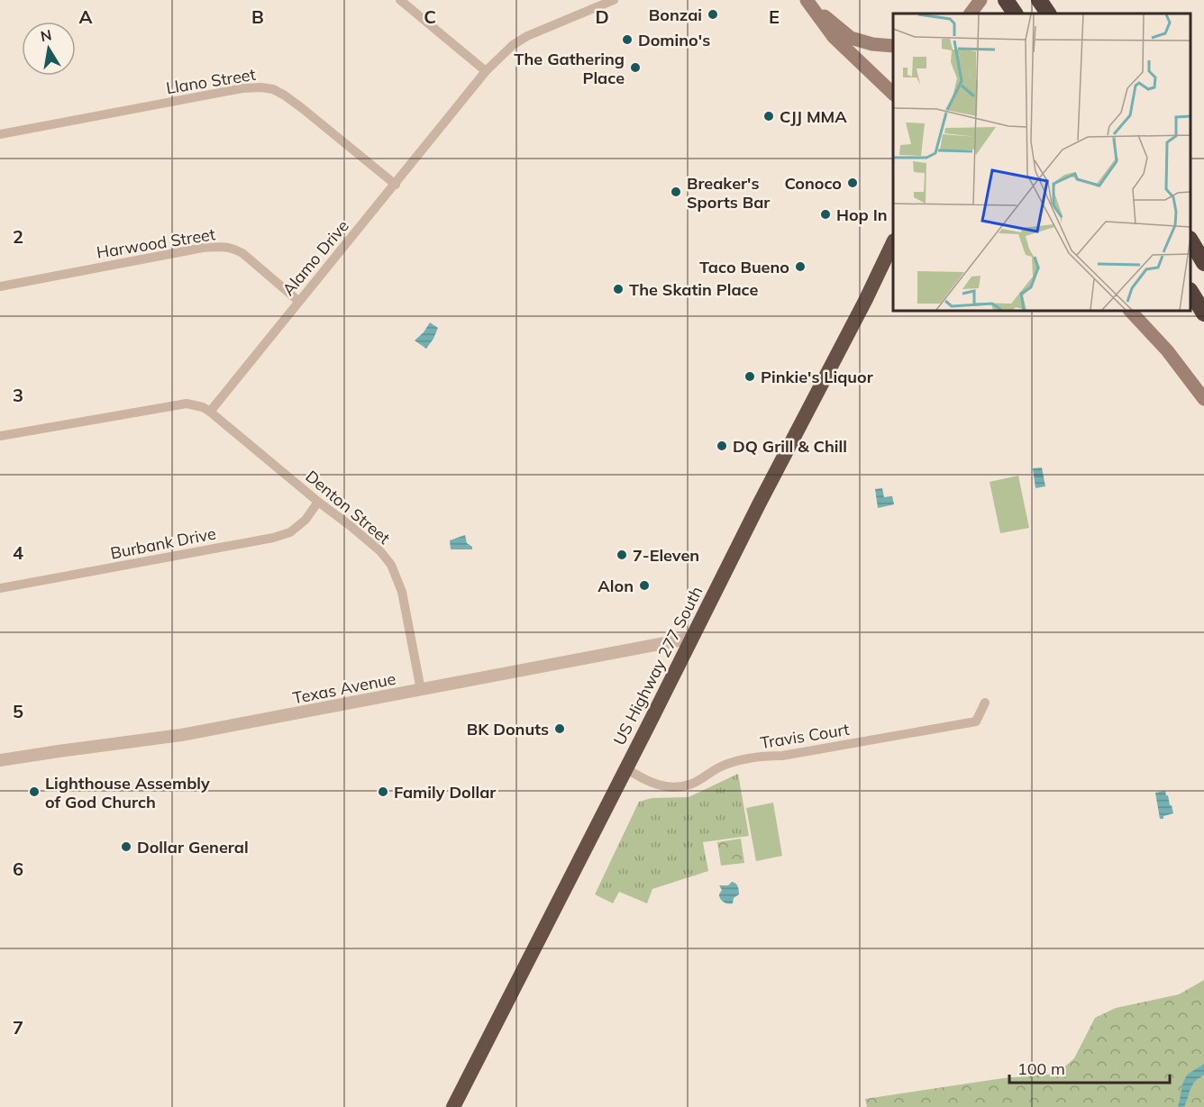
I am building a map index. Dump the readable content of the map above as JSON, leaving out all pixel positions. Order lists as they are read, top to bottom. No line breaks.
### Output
{"streets":{"highway":["US Highway 277 South"],"street":["Llano Street","Harwood Street","Alamo Drive","Denton Street","Burbank Drive","Texas Avenue","Travis Court"]},"crossings":[["Llano Street","Alamo Drive"],["Harwood Street","Alamo Drive"],["Alamo Drive","Denton Street"],["Denton Street","Burbank Drive"],["Denton Street","Texas Avenue"],["US Highway 277 South","Texas Avenue"],["US Highway 277 South","Travis Court"]],"places":["Bonzai","Domino's","The Gathering Place","CJJ MMA","Conoco","Breaker's Sports Bar","Hop In","Taco Bueno","The Skatin Place","Pinkie's Liquor","DQ Grill & Chill","7-Eleven","Alon","BK Donuts","Lighthouse Assembly of God Church","Family Dollar","Dollar General"],"scale_bar":"100 m","north":"top","grid":{"columns":["A","B","C","D","E"],"rows":["2","3","4","5","6","7"]}}
